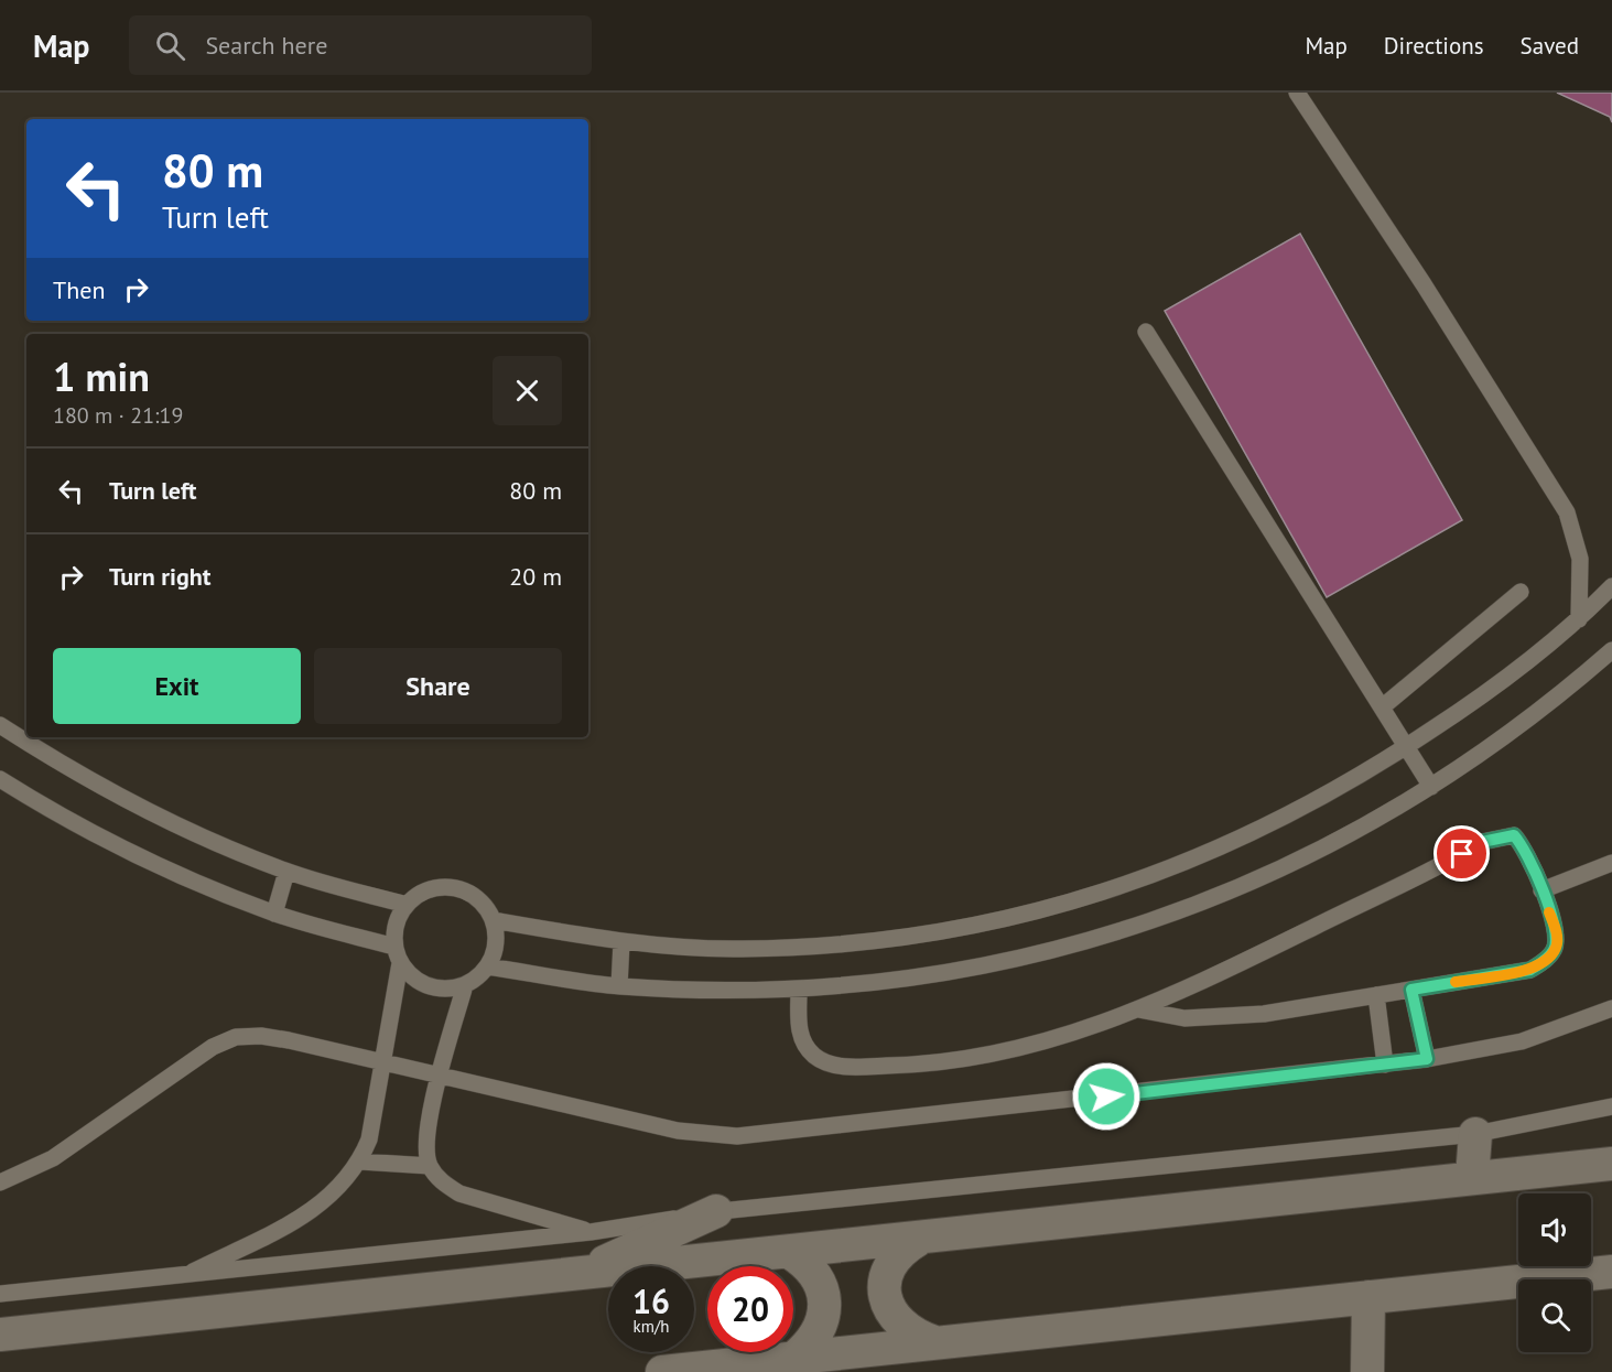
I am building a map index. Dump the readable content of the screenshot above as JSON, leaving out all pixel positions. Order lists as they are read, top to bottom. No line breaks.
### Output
{"page":{"header":"Map","search":"Search here","nav":["Map","Directions","Saved"],"turn":["80 m","Turn left"],"then":"Then","heading":["1 min","180 m · 21:19"],"list":[{"name":"Turn left","value":"80 m"},{"name":"Turn right","value":"20 m"}],"buttons":["Exit","Share"],"speed":"16 km/h","limit":"20"}}
